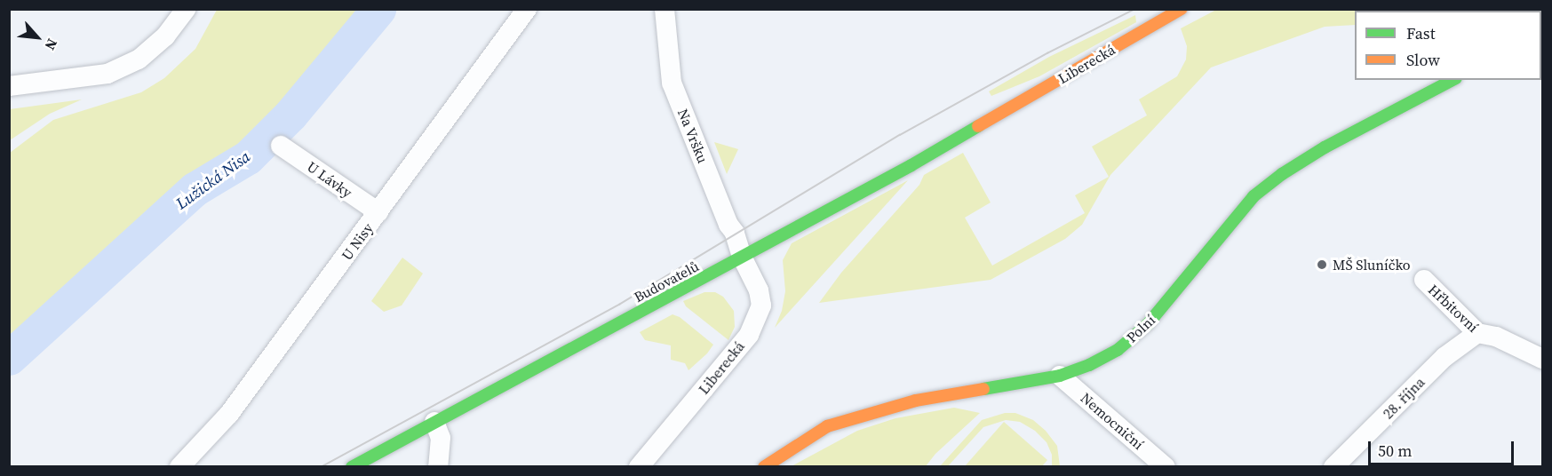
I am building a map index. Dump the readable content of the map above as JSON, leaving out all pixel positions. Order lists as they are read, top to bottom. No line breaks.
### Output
{"streets":{"main road":["Liberecká","Budovatelů","Polní"],"street":["Na Vršku","U Lávky","U Nisy","Hřbitovní","28. října","Nemocniční"]},"crossings":[["Liberecká","Na Vršku"],["Liberecká","Budovatelů"],["Na Vršku","Budovatelů"],["U Lávky","U Nisy"],["Hřbitovní","28. října"],["Polní","Nemocniční"]],"water":["Lužická Nisa"],"places":["MŠ Sluníčko"],"legend":["Fast","Slow"],"scale_bar":"50 m","north":"bottom right"}
